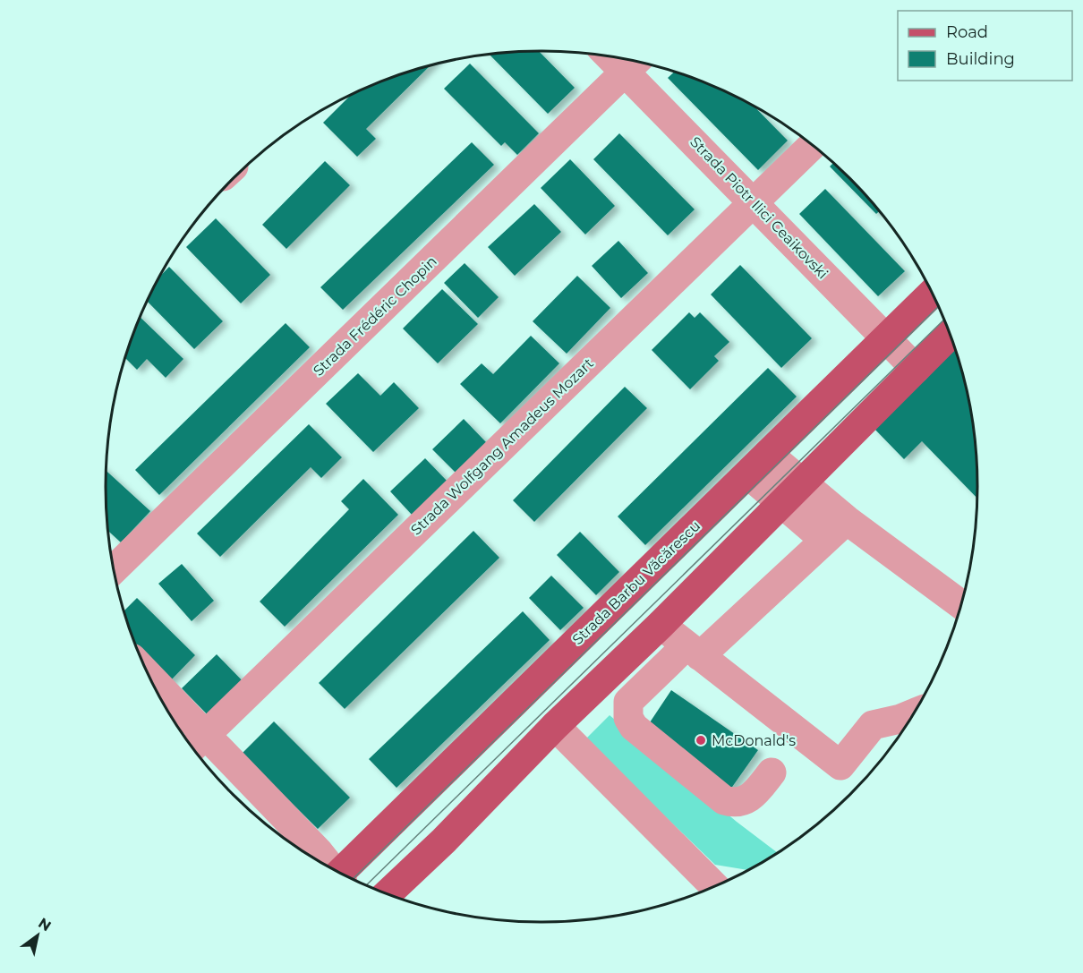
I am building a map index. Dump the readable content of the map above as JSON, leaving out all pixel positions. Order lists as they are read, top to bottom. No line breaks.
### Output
{"streets":{"main road":["Strada Barbu Văcărescu"],"street":["Strada Piotr Ilici Ceaikovski","Strada Frédéric Chopin","Strada Wolfgang Amadeus Mozart"]},"crossings":[["Strada Piotr Ilici Ceaikovski","Strada Frédéric Chopin"],["Strada Piotr Ilici Ceaikovski","Strada Wolfgang Amadeus Mozart"],["Strada Piotr Ilici Ceaikovski","Strada Barbu Văcărescu"]],"places":["McDonald's"],"legend":["Road","Building"],"north":"top right"}
